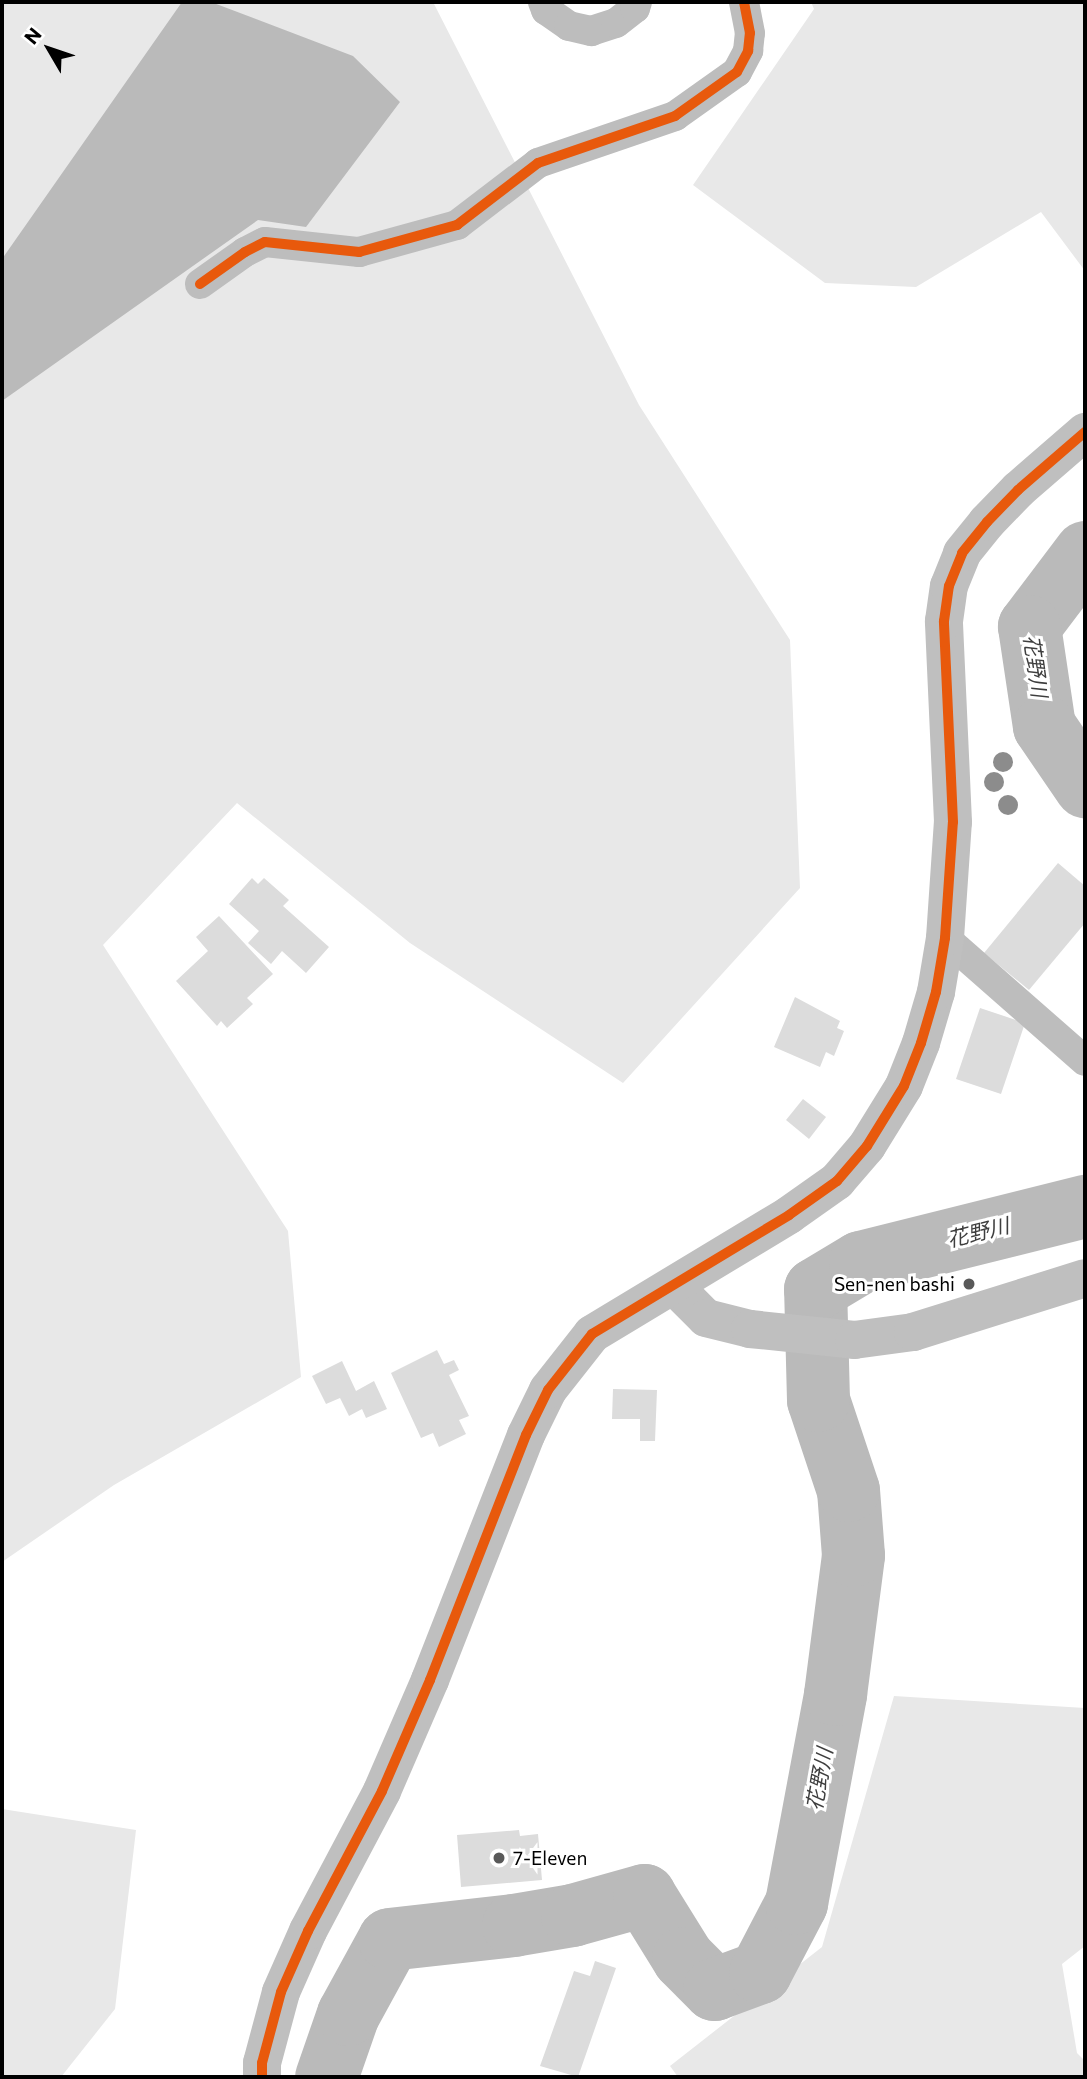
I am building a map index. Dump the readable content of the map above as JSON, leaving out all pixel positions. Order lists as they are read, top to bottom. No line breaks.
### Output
{"water":["花野川"],"places":["Sen-nen bashi","7-Eleven"],"north":"top left"}
